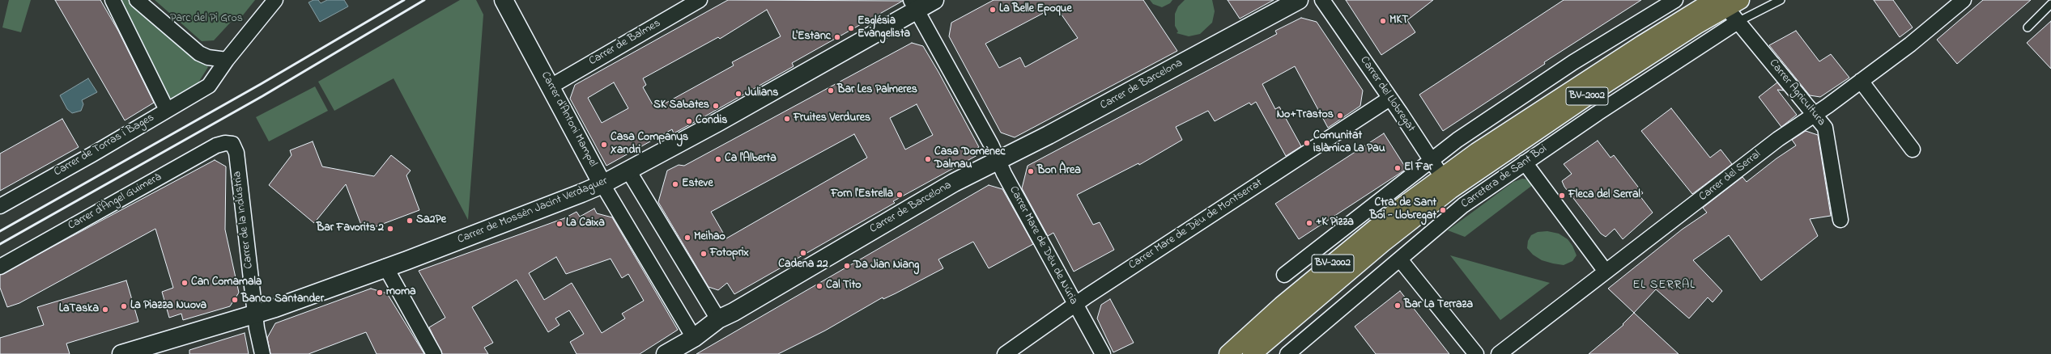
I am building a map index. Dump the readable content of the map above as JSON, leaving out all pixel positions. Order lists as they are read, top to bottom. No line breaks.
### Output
{"streets":{"main road":["BV-2002"],"street":["Carrer de Balmes","Carrer de Barcelona","Carrer Agricultura","Carrer del Llobregat","Carrer d'Antoni Mampel","Carrer de Torras i Bages","Carrer del Serral","Carretera de Sant Boi","Carrer d'Àngel Guimerà","Carrer de Mossèn Jacint Verdaguer","Carrer de la Indústria","Carrer Mare de Dèu de Montserrat","Carrer Mare de Dèu de Núria"]},"crossings":[["Carrer de Balmes","Carrer d'Antoni Mampel"],["Carrer de Barcelona","Carrer d'Antoni Mampel"],["Carrer de Barcelona","Carrer Mare de Dèu de Núria"],["Carrer Agricultura","BV-2002"],["Carrer Agricultura","Carrer del Serral"],["Carrer Agricultura","Carretera de Sant Boi"],["Carrer del Llobregat","BV-2002"],["Carrer del Llobregat","Carrer Mare de Dèu de Montserrat"],["Carrer d'Antoni Mampel","Carrer de Mossèn Jacint Verdaguer"],["Carrer d'Àngel Guimerà","Carrer de la Indústria"],["Carrer de Mossèn Jacint Verdaguer","Carrer de la Indústria"],["Carrer de Mossèn Jacint Verdaguer","Carrer Mare de Dèu de Núria"],["Carrer Mare de Dèu de Montserrat","Carrer Mare de Dèu de Núria"]],"districts":["EL SERRAL"],"parks":["Parc del Pi Gros"],"places":["La Belle Epoque","MKT","Església Evangelista","L'Estanc","Bar Les Palmeres","Julians","SK Sabates","No+Trastos","Fruites Verdures","Condis","Comunitat islàmica La Pau","Casa Companys Xandri","Ca l'Alberta","Casa Domènec Dalmau","El Far","Bon Àrea","Esteve","Forn l'Estrella","Fleca del Serral","Ctra. de Sant Boi - Llobregat","Sa2Pe","+K Pizza","La Caixa","Bar Favorits 2","Meihao","Cadena 22","Fotoprix","Da Jian Niang","Can Comamala","Cal Tito","moma","Banco Santander","Bar La Terraza","La Piazza Nuova","LaTaska"]}
